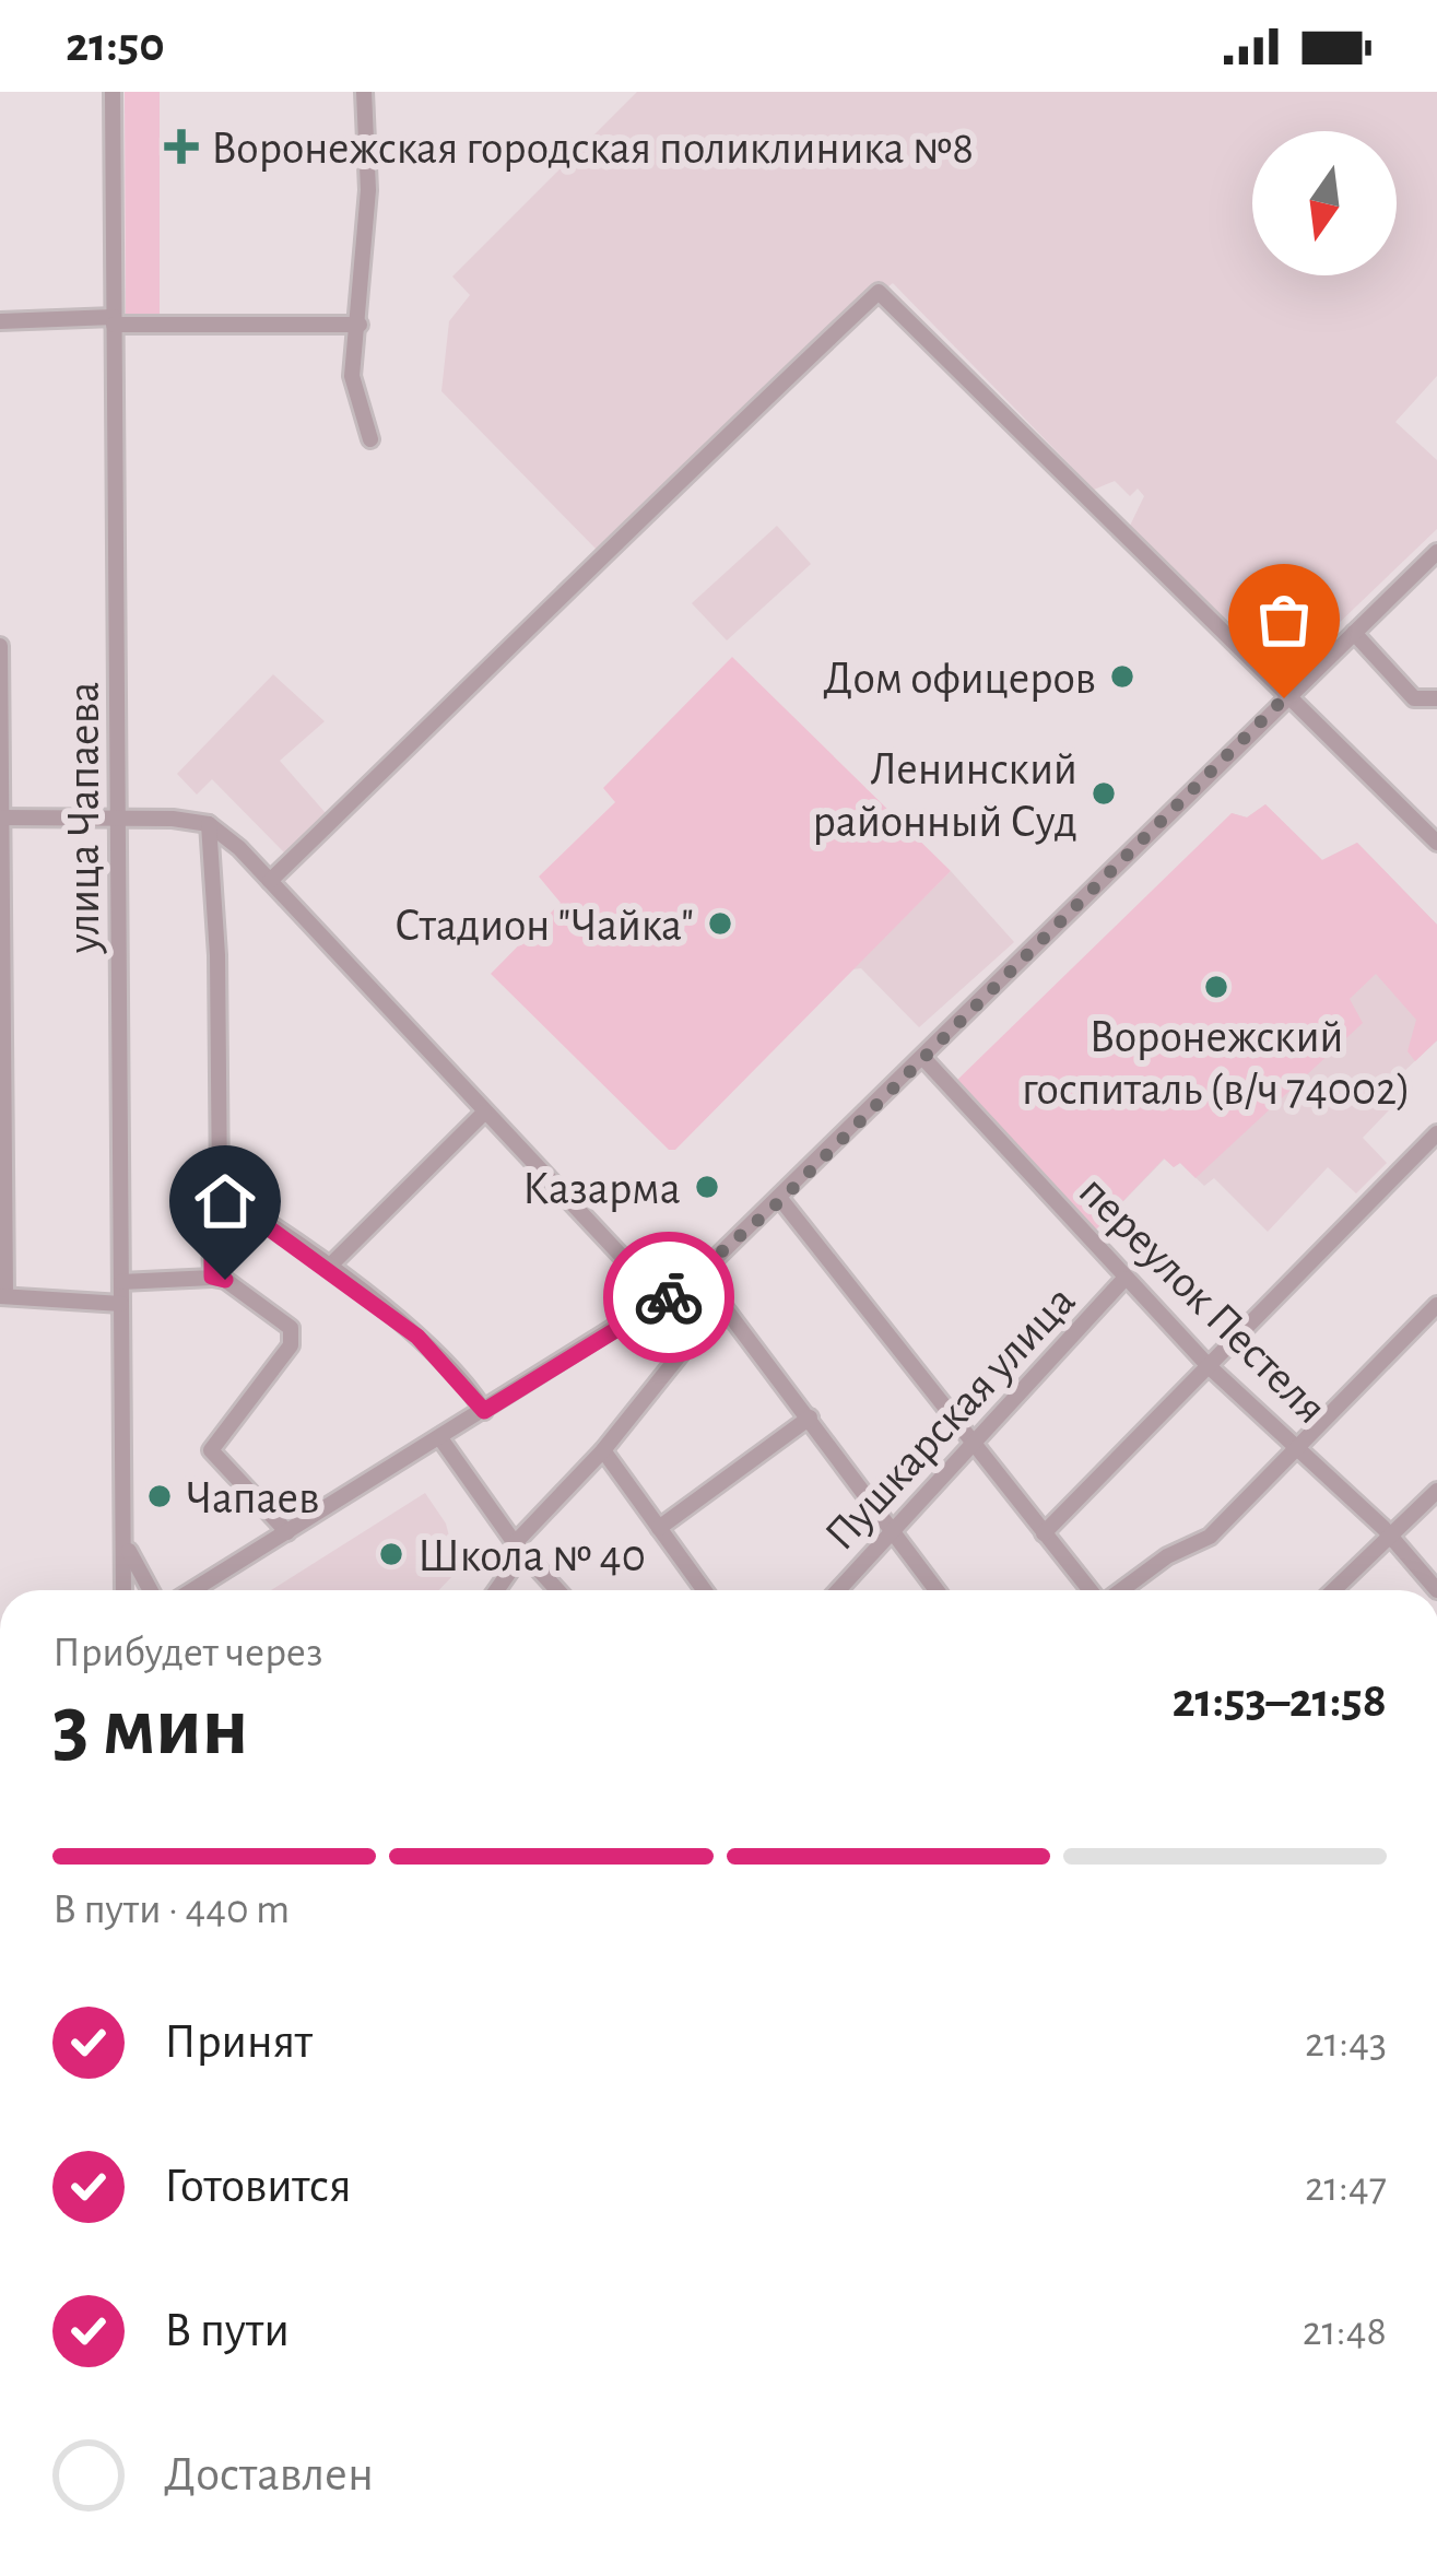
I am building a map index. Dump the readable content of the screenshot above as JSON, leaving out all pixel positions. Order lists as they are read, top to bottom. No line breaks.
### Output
{"streets":{"street":["улица Чапаева","переулок Пестеля","Пушкарская улица"]},"crossings":[["переулок Пестеля","Пушкарская улица"]],"places":{"health":["Воронежская городская поликлиника №8"],"other":["Дом офицеров","Ленинский районный Суд","Стадион \"Чайка\"","Воронежский госпиталь (в/ч 74002)","Казарма","Чапаев","Школа № 40"]},"north":"bottom","page":{"status":"21:50","heading":["3 мин","Прибудет через","21:53–21:58"],"bar":"В пути · 440 m","list":[["Принят","21:43"],["Готовится","21:47"],["В пути","21:48"],"Доставлен"]}}
